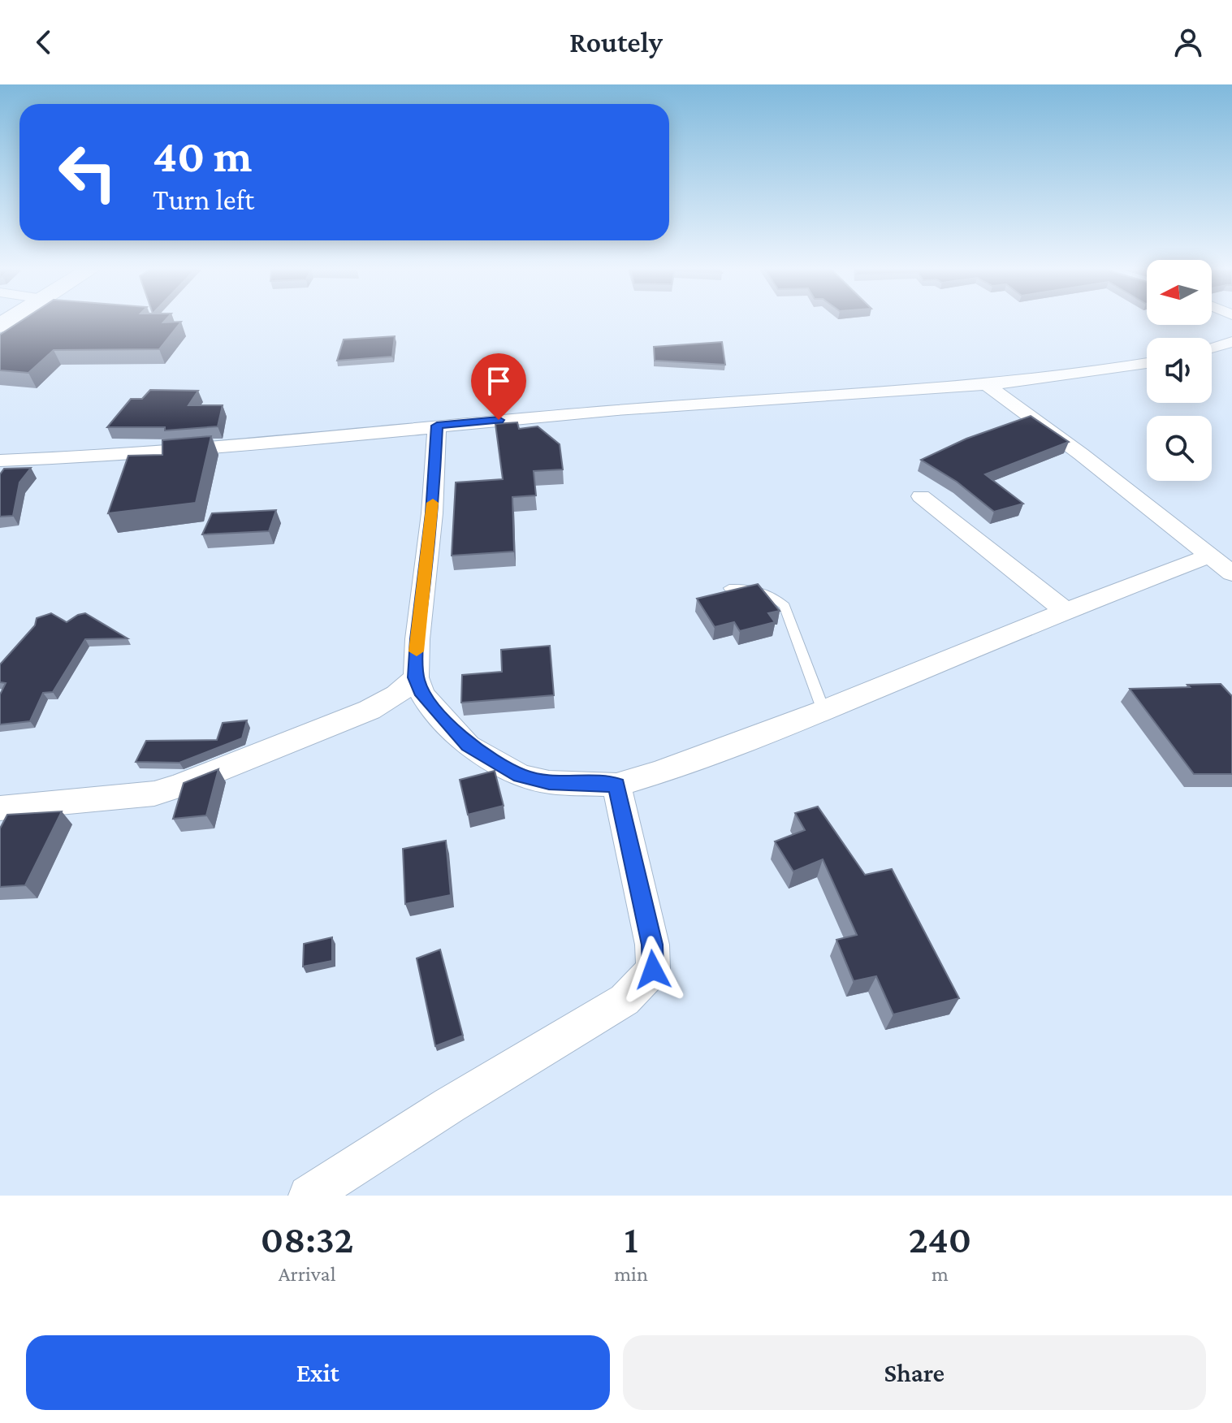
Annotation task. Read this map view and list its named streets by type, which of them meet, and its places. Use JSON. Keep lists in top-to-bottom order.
{
  "north": "left",
  "page": {
    "header": "Routely",
    "turn": ["40 m", "Turn left"],
    "eta": [
      "08:32",
      "Arrival",
      "1",
      "min",
      "240",
      "m"
    ],
    "buttons": ["Exit", "Share"]
  }
}
